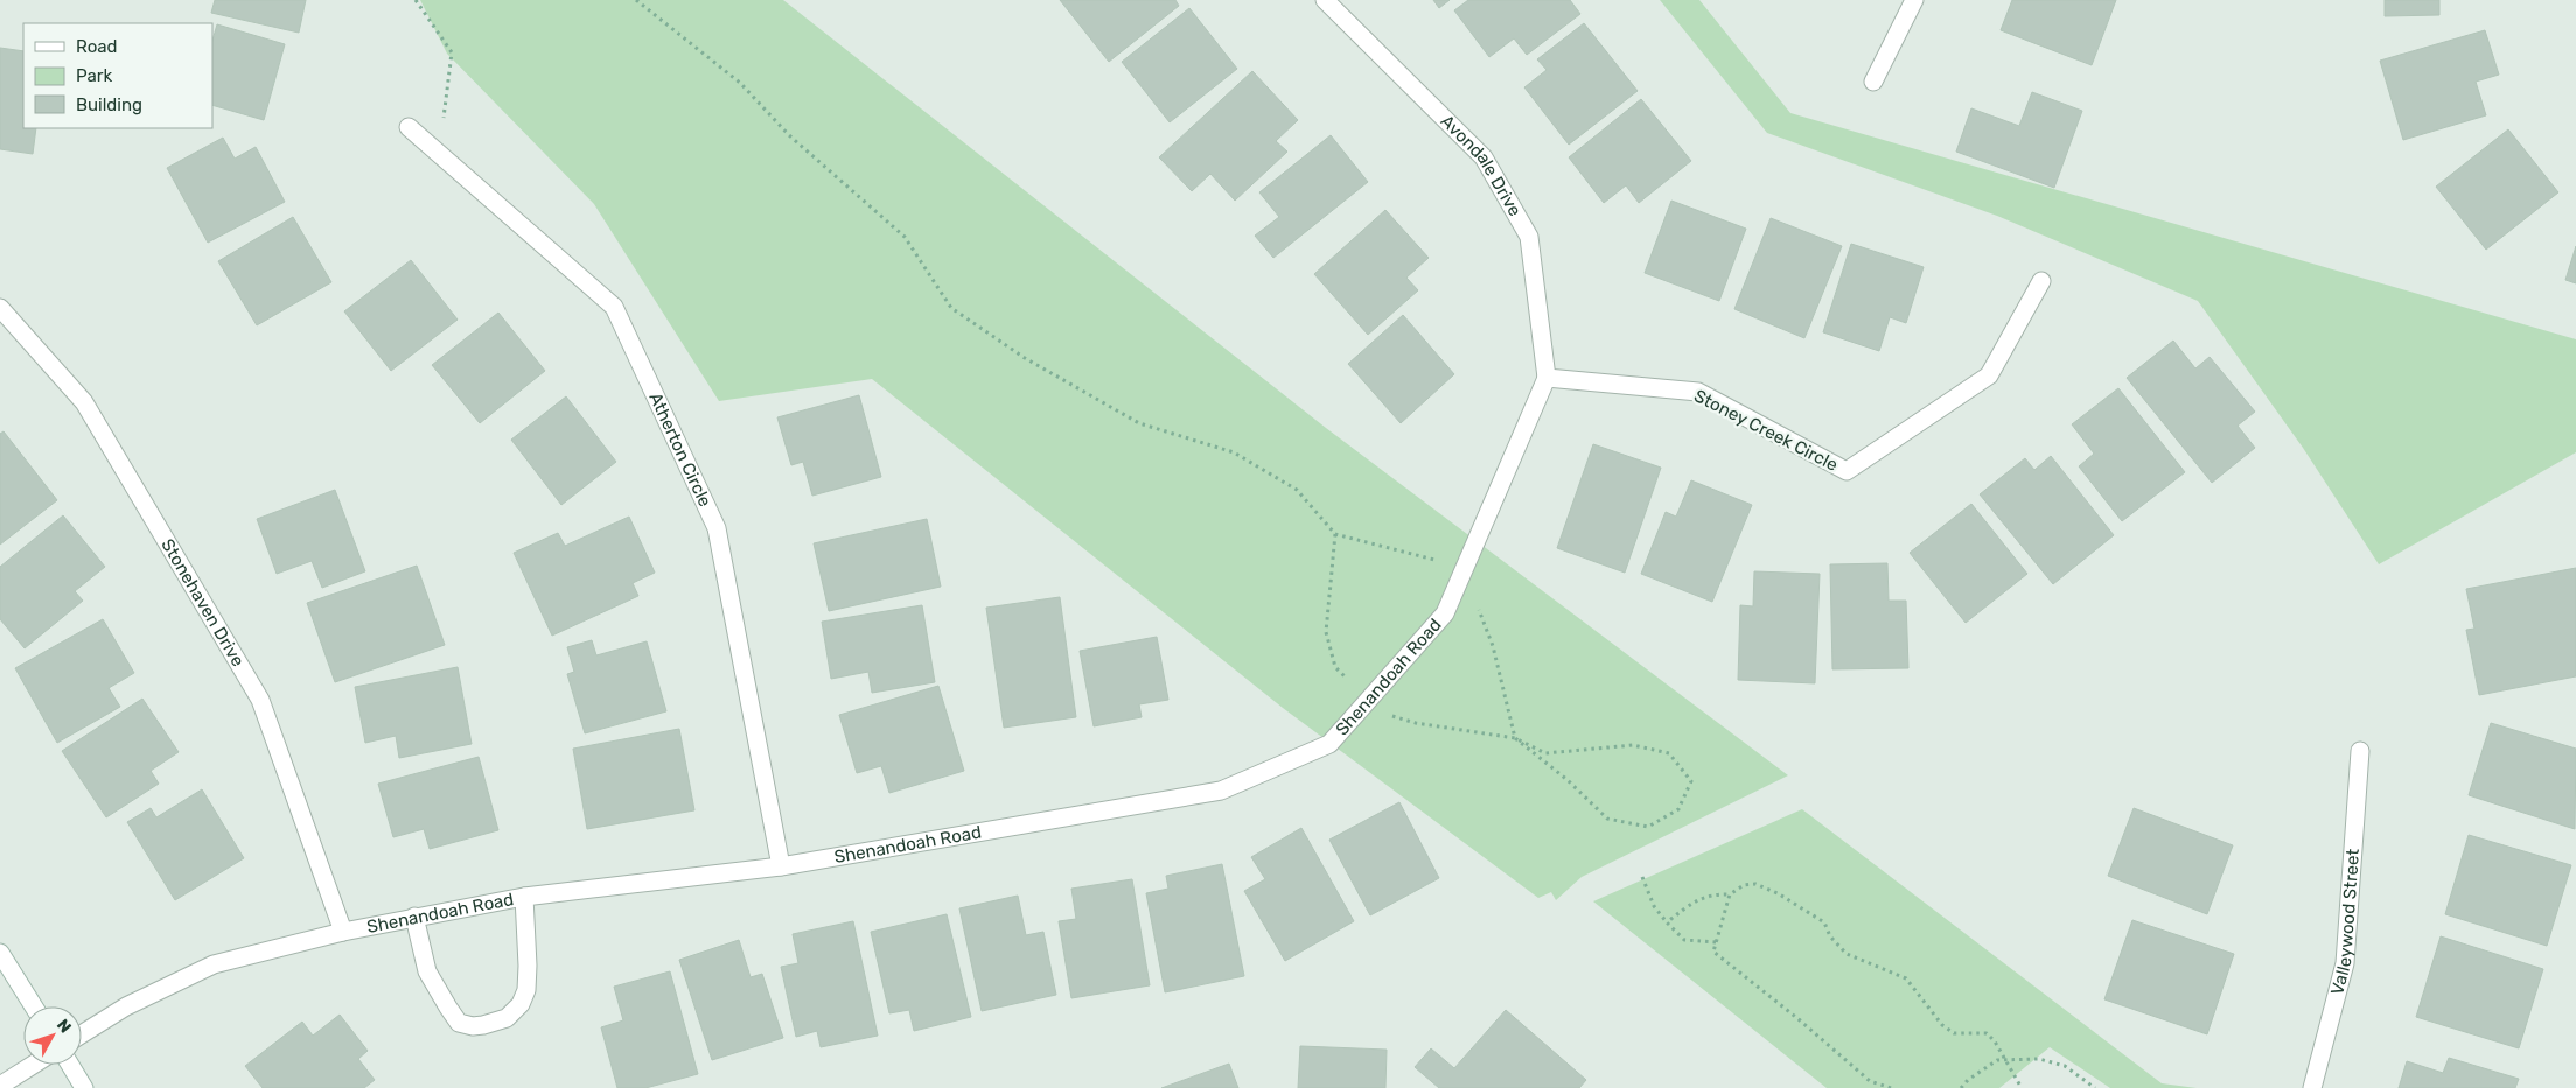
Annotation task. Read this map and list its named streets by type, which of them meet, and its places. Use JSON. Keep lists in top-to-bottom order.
{
  "streets": {
    "street": [
      "Avondale Drive",
      "Stoney Creek Circle",
      "Atherton Circle",
      "Stonehaven Drive",
      "Shenandoah Road",
      "Valleywood Street"
    ]
  },
  "crossings": [
    ["Avondale Drive", "Stoney Creek Circle"],
    ["Avondale Drive", "Shenandoah Road"],
    ["Stoney Creek Circle", "Shenandoah Road"],
    ["Atherton Circle", "Shenandoah Road"],
    ["Stonehaven Drive", "Shenandoah Road"]
  ],
  "legend": ["Road", "Park", "Building"],
  "north": "top right"
}
